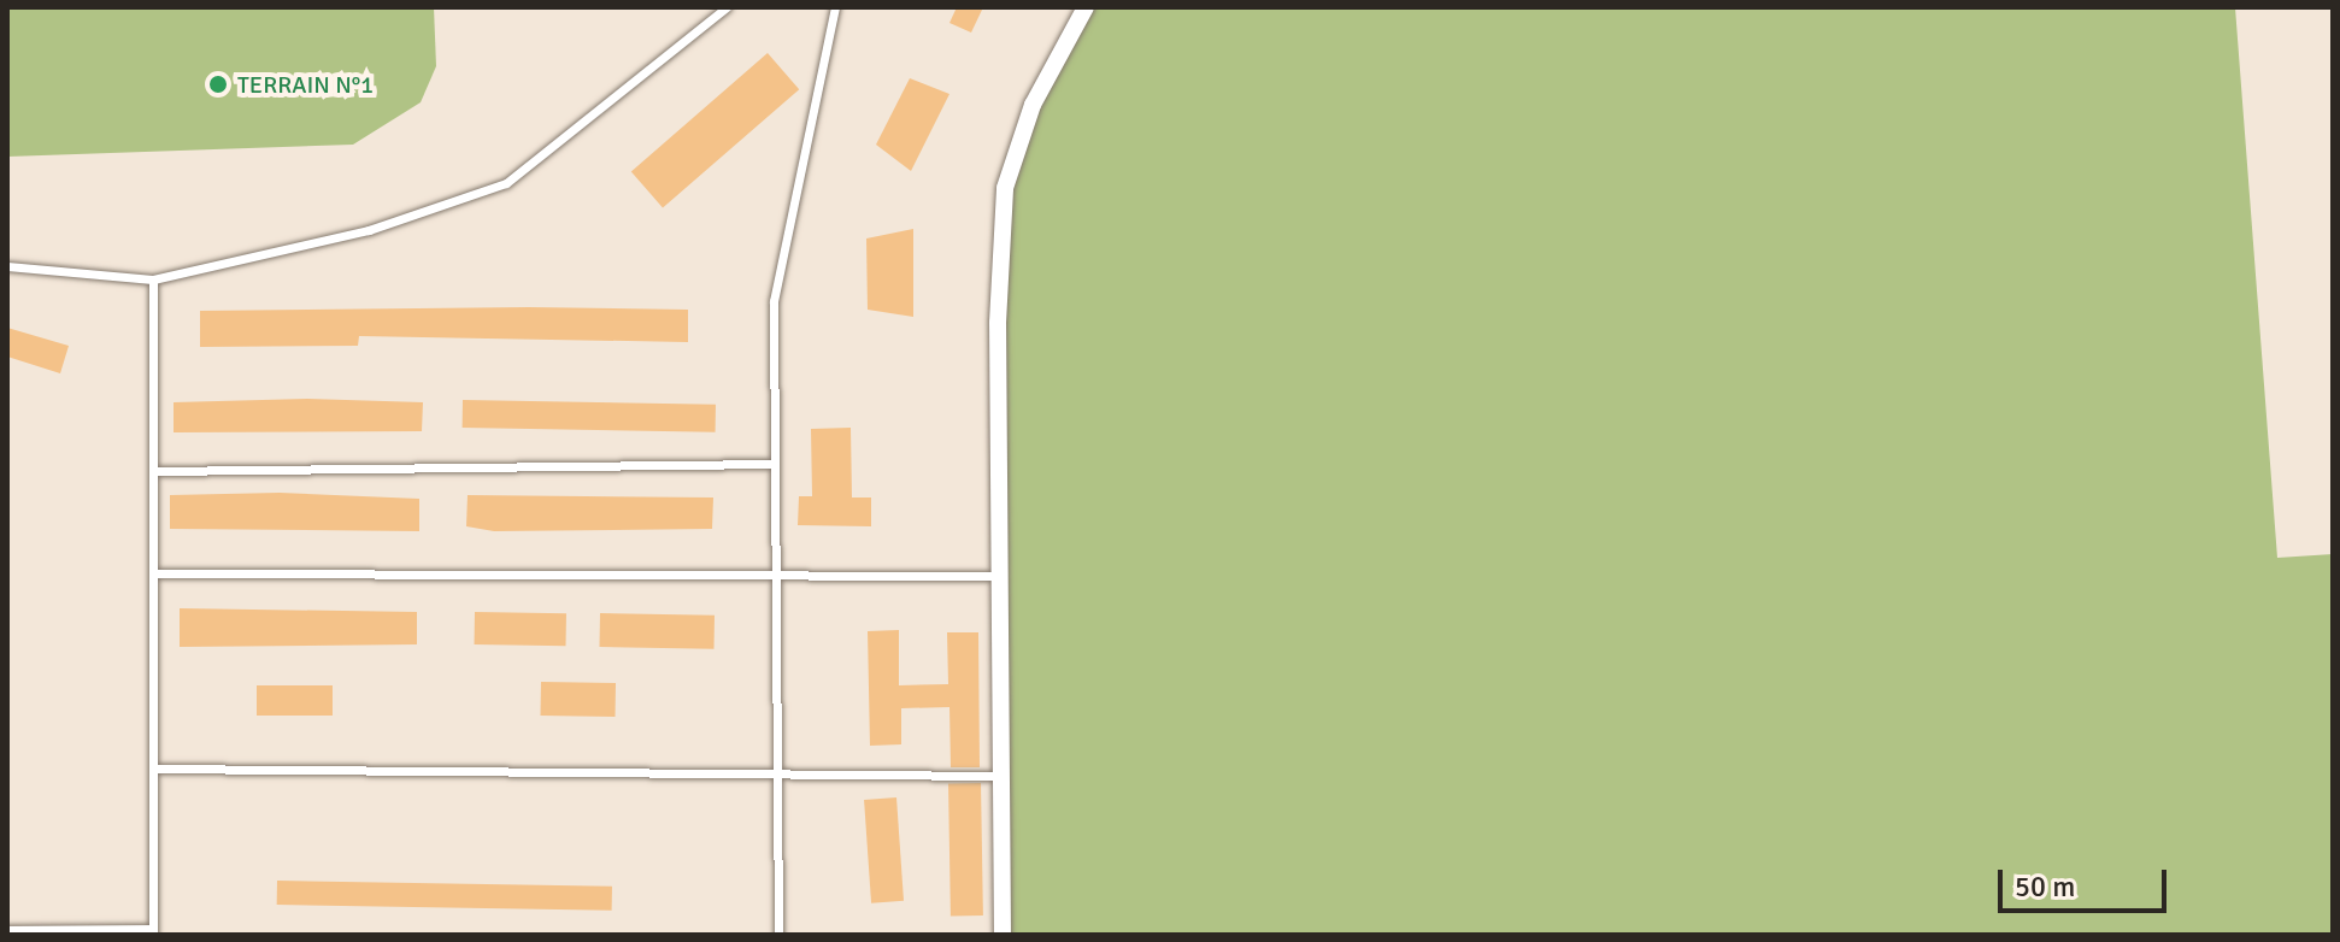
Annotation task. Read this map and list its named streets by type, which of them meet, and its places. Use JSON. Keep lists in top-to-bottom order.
{
  "places": ["TERRAIN N°1"],
  "scale_bar": "50 m"
}
